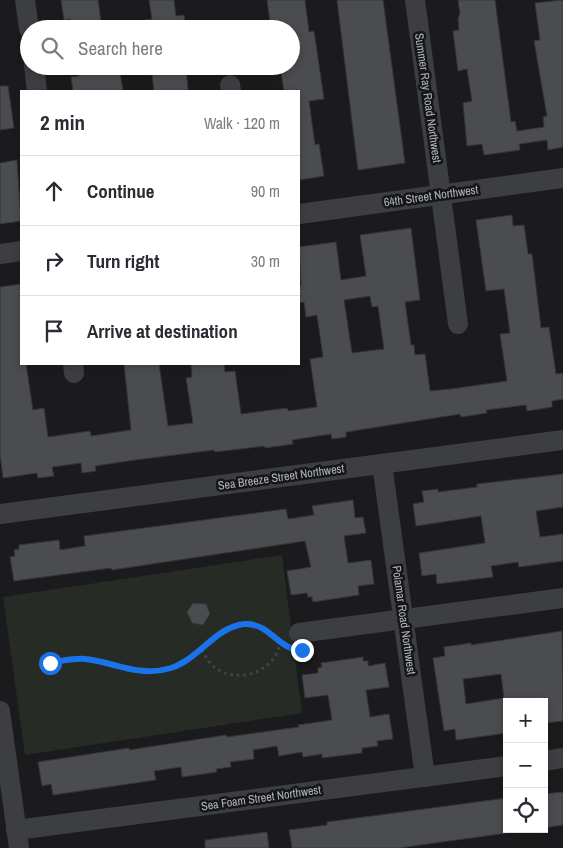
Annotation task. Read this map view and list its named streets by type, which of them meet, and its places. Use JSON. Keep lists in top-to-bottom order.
{
  "streets": {
    "street": [
      "Summer Ray Road Northwest",
      "64th Street Northwest",
      "Sea Breeze Street Northwest",
      "Polamar Road Northwest",
      "Sea Foam Street Northwest"
    ]
  },
  "crossings": [
    ["Summer Ray Road Northwest", "64th Street Northwest"],
    ["Sea Breeze Street Northwest", "Polamar Road Northwest"],
    ["Polamar Road Northwest", "Sea Foam Street Northwest"]
  ],
  "page": {
    "search": "Search here",
    "heading": ["2 min", "Walk · 120 m"],
    "list": [
      ["Continue", "90 m"],
      ["Turn right", "30 m"],
      "Arrive at destination"
    ],
    "map_buttons": ["+", "−"]
  }
}
